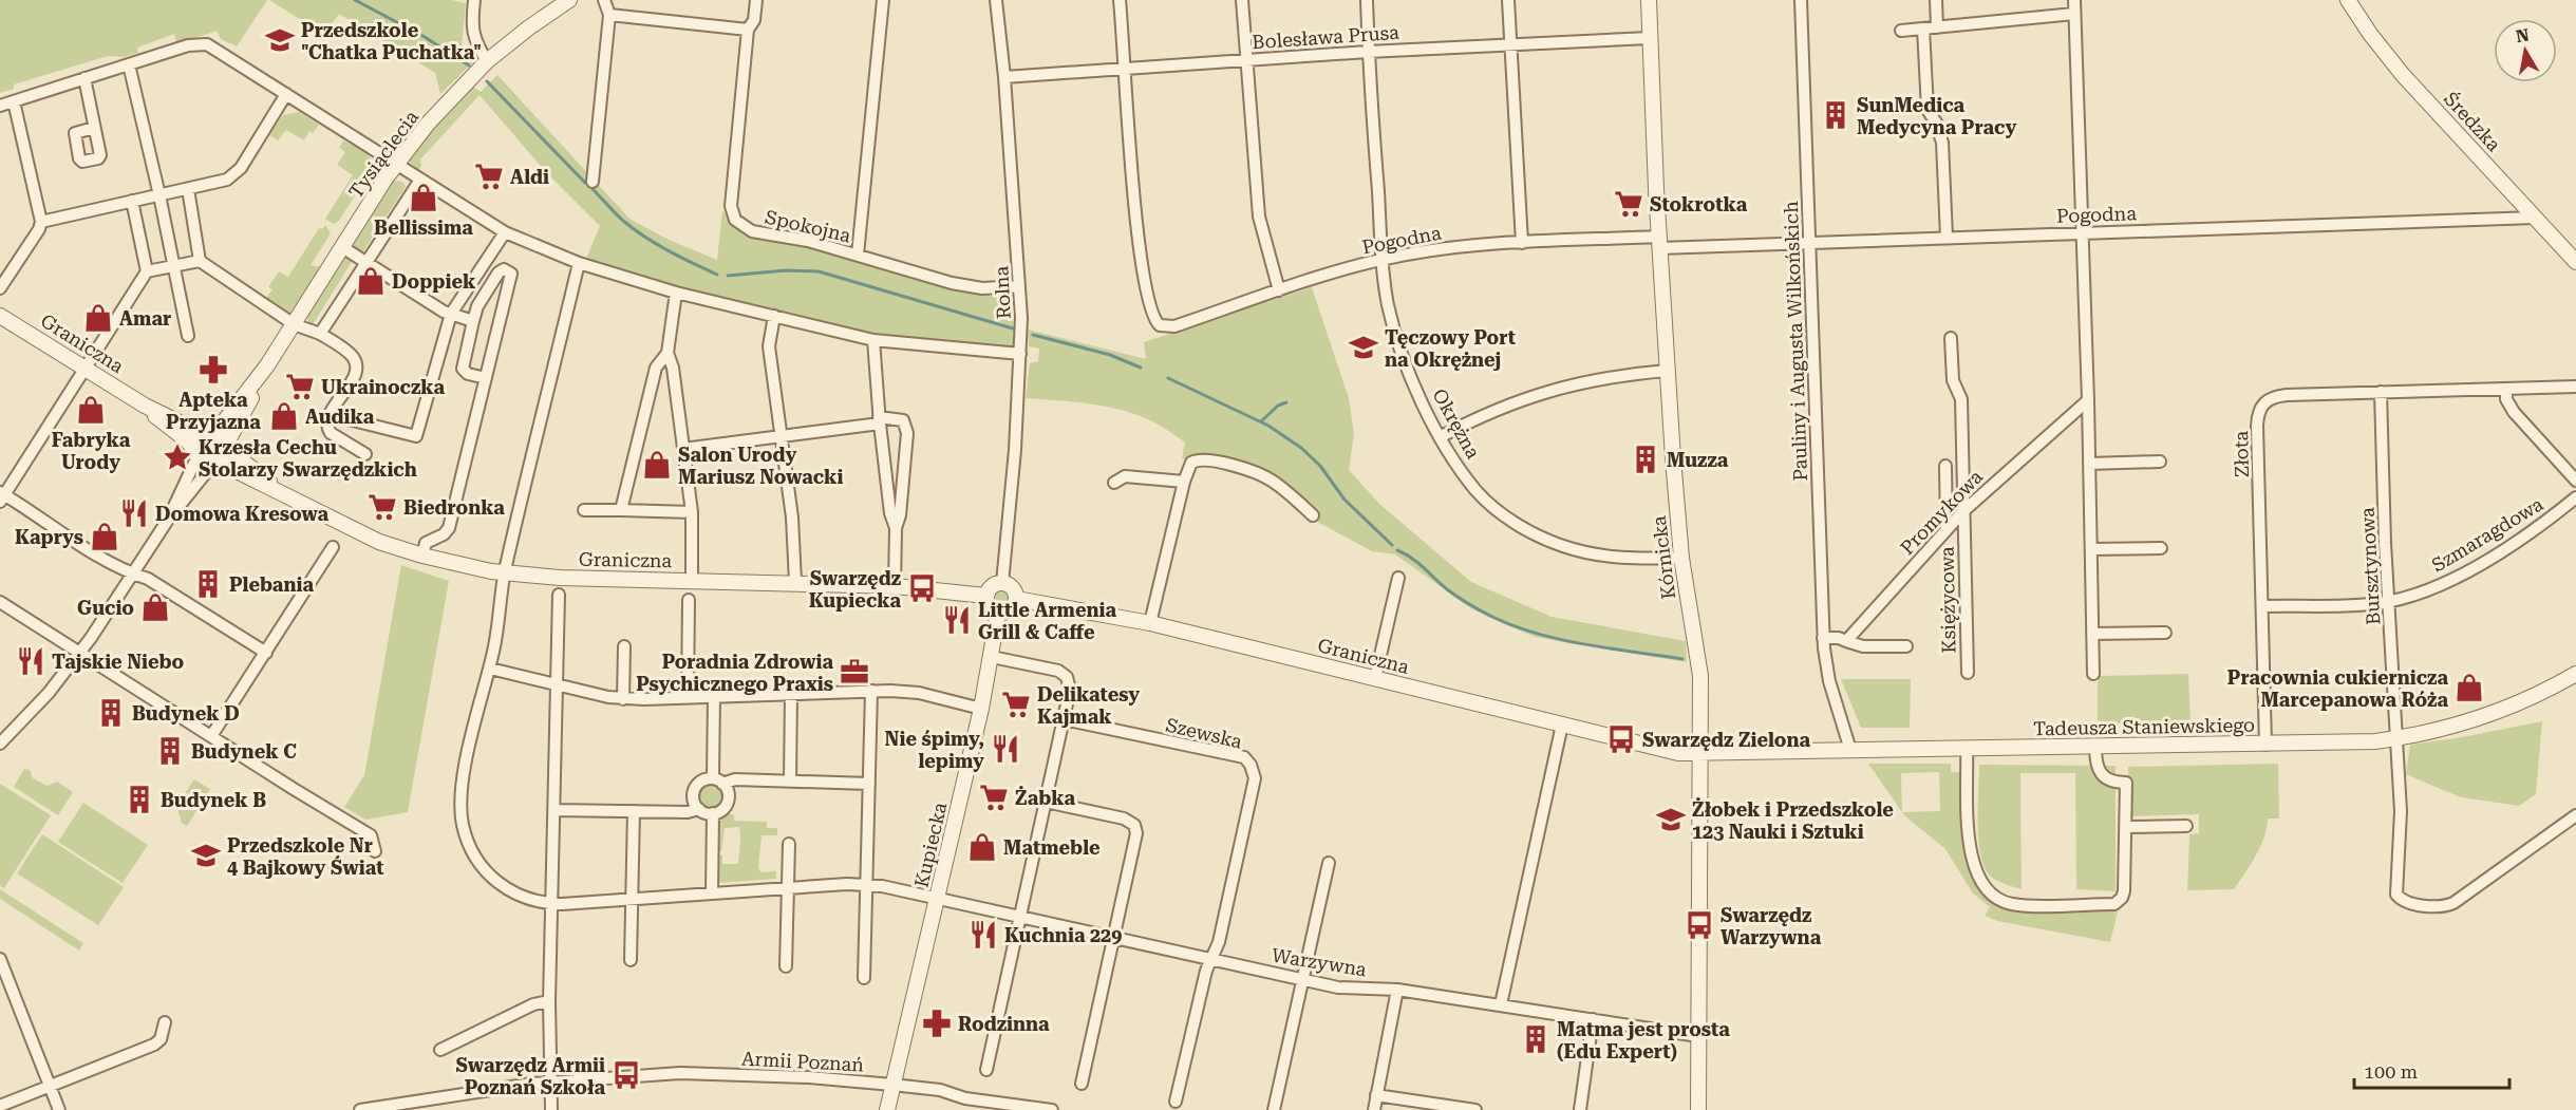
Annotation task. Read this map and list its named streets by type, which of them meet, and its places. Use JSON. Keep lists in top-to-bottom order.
{
  "streets": {
    "street": [
      "Bolesława Prusa",
      "Średzka",
      "Tysiąclecia",
      "Pogodna",
      "Spokojna",
      "Rolna",
      "Pauliny i Augusta Wilkońskich",
      "Graniczna",
      "Okrężna",
      "Złota",
      "Promykowa",
      "Szmaragdowa",
      "Kórnicka",
      "Bursztynowa",
      "Księżycowa",
      "Tadeusza Staniewskiego",
      "Szewska",
      "Kupiecka",
      "Warzywna",
      "Armii Poznań"
    ]
  },
  "crossings": [
    ["Bolesława Prusa", "Pogodna"],
    ["Bolesława Prusa", "Rolna"],
    ["Bolesława Prusa", "Okrężna"],
    ["Bolesława Prusa", "Kórnicka"],
    ["Średzka", "Pogodna"],
    ["Tysiąclecia", "Graniczna"],
    ["Pogodna", "Pauliny i Augusta Wilkońskich"],
    ["Pogodna", "Okrężna"],
    ["Pogodna", "Kórnicka"],
    ["Spokojna", "Rolna"],
    ["Rolna", "Graniczna"],
    ["Rolna", "Kupiecka"],
    ["Pauliny i Augusta Wilkońskich", "Tadeusza Staniewskiego"],
    ["Graniczna", "Kórnicka"],
    ["Graniczna", "Tadeusza Staniewskiego"],
    ["Graniczna", "Kupiecka"],
    ["Graniczna", "Warzywna"],
    ["Okrężna", "Kórnicka"],
    ["Złota", "Szmaragdowa"],
    ["Złota", "Bursztynowa"],
    ["Złota", "Tadeusza Staniewskiego"],
    ["Promykowa", "Księżycowa"],
    ["Szmaragdowa", "Bursztynowa"],
    ["Kórnicka", "Tadeusza Staniewskiego"],
    ["Kórnicka", "Warzywna"],
    ["Bursztynowa", "Tadeusza Staniewskiego"],
    ["Szewska", "Warzywna"],
    ["Kupiecka", "Warzywna"],
    ["Kupiecka", "Armii Poznań"]
  ],
  "places": {
    "school or university": [
      "Przedszkole \"Chatka Puchatka\"",
      "Tęczowy Port na Okrężnej",
      "Żłobek i Przedszkole 123 Nauki i Sztuki",
      "Przedszkole Nr 4 Bajkowy Świat"
    ],
    "building": [
      "SunMedica Medycyna Pracy",
      "Muzza",
      "Plebania",
      "Budynek D",
      "Budynek C",
      "Budynek B",
      "Matma jest prosta (Edu Expert)"
    ],
    "supermarket": [
      "Aldi",
      "Stokrotka",
      "Ukrainoczka",
      "Biedronka",
      "Delikatesy Kajmak",
      "Żabka"
    ],
    "shop": [
      "Bellissima",
      "Doppiek",
      "Amar",
      "Fabryka Urody",
      "Audika",
      "Salon Urody Mariusz Nowacki",
      "Kaprys",
      "Gucio",
      "Pracownia cukiernicza Marcepanowa Róża",
      "Matmeble"
    ],
    "pharmacy": ["Apteka Przyjazna", "Rodzinna"],
    "place": ["Krzesła Cechu Stolarzy Swarzędzkich"],
    "restaurant": [
      "Domowa Kresowa",
      "Little Armenia Grill & Caffe",
      "Tajskie Niebo",
      "Nie śpimy, lepimy",
      "Kuchnia 229"
    ],
    "bus stop": [
      "Swarzędz Kupiecka",
      "Swarzędz Zielona",
      "Swarzędz Warzywna",
      "Swarzędz Armii Poznań Szkoła"
    ],
    "office": ["Poradnia Zdrowia Psychicznego Praxis"]
  },
  "scale_bar": "100 m",
  "north": "top"
}
